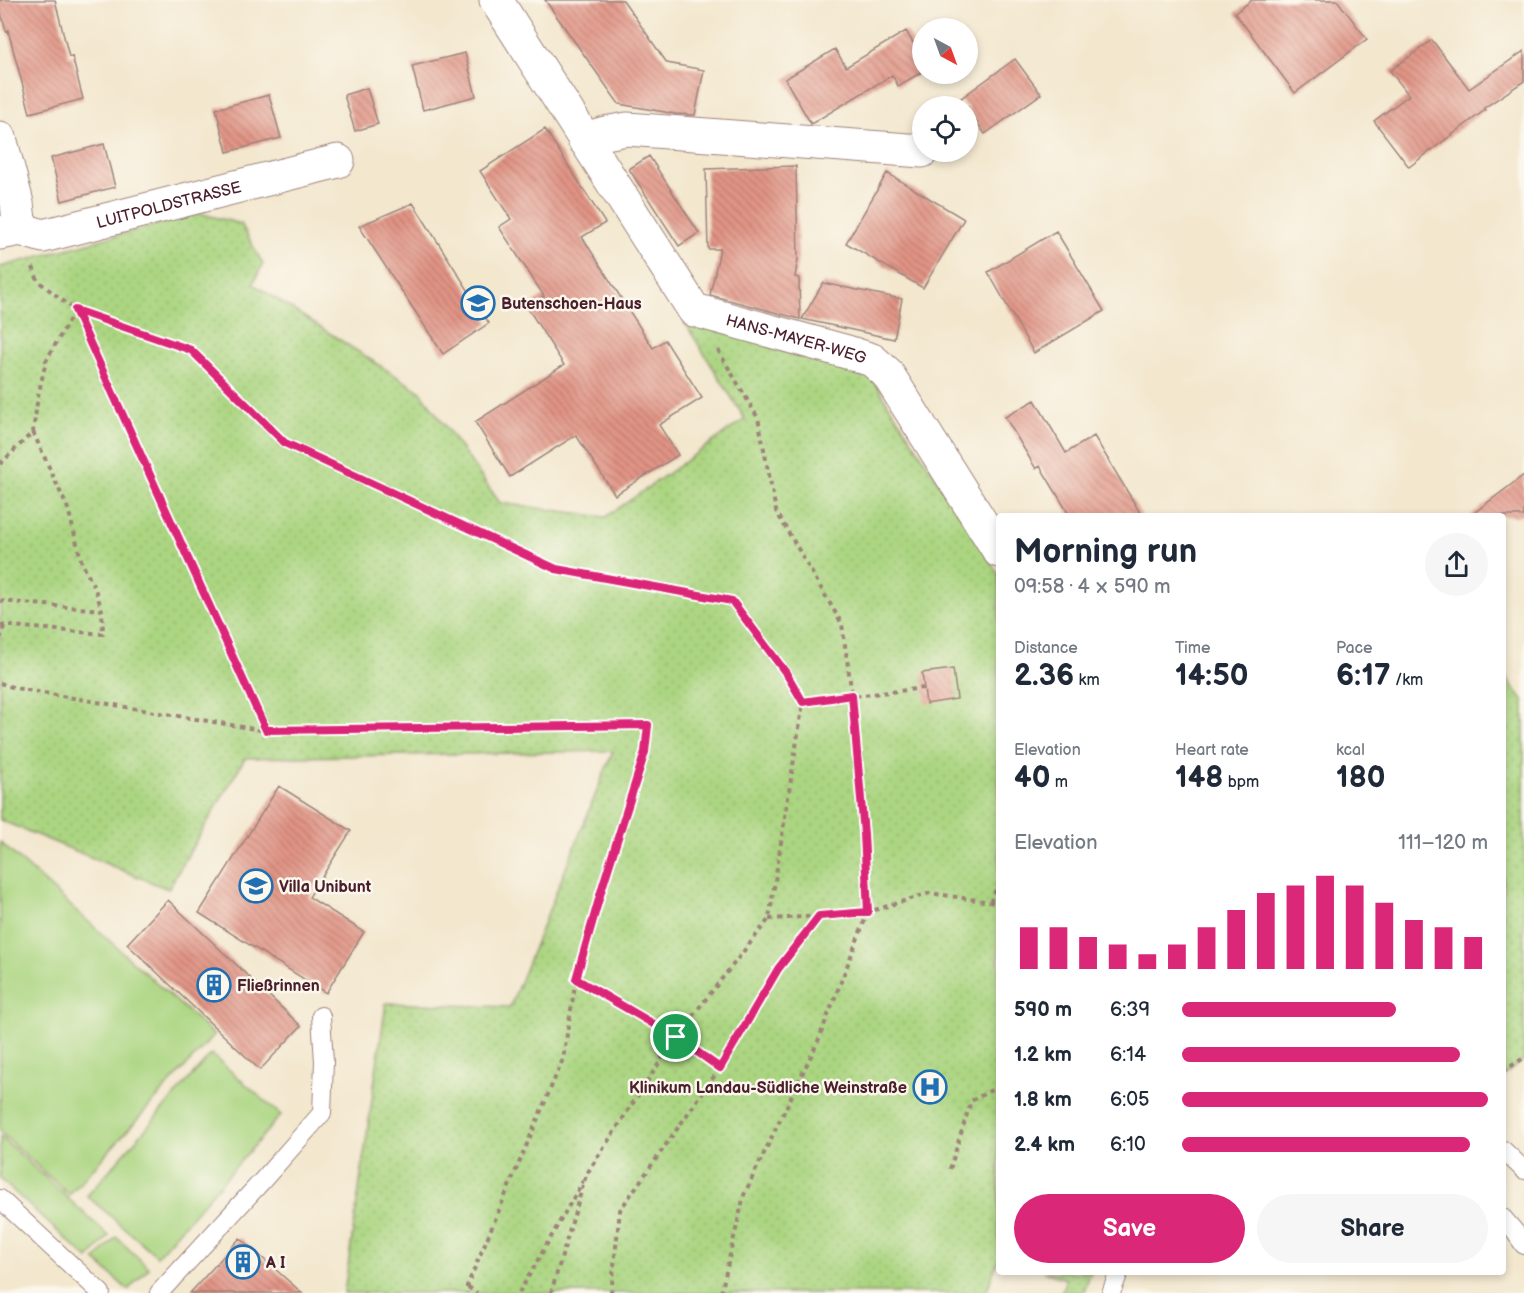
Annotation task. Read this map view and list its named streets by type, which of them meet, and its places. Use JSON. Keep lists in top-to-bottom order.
{
  "streets": {
    "street": ["LUITPOLDSTRASSE", "HANS-MAYER-WEG"]
  },
  "places": {
    "school or university": ["Butenschoen-Haus", "Villa Unibunt"],
    "building": ["Fließrinnen", "A I"],
    "hospital": ["Klinikum Landau-Südliche Weinstraße"]
  },
  "north": "bottom right",
  "page": {
    "heading": ["Morning run", "09:58 · 4 × 590 m"],
    "stats": [
      ["Distance", "2.36 km"],
      ["Time", "14:50"],
      ["Pace", "6:17 /km"],
      ["Elevation", "40 m"],
      ["Heart rate", "148 bpm"],
      ["kcal", "180"]
    ],
    "chart": ["Elevation", "111–120 m"],
    "list": [
      {
        "name": "590 m",
        "note": "6:39"
      },
      {
        "name": "1.2 km",
        "note": "6:14"
      },
      {
        "name": "1.8 km",
        "note": "6:05"
      },
      {
        "name": "2.4 km",
        "note": "6:10"
      }
    ],
    "buttons": ["Save", "Share"]
  }
}
